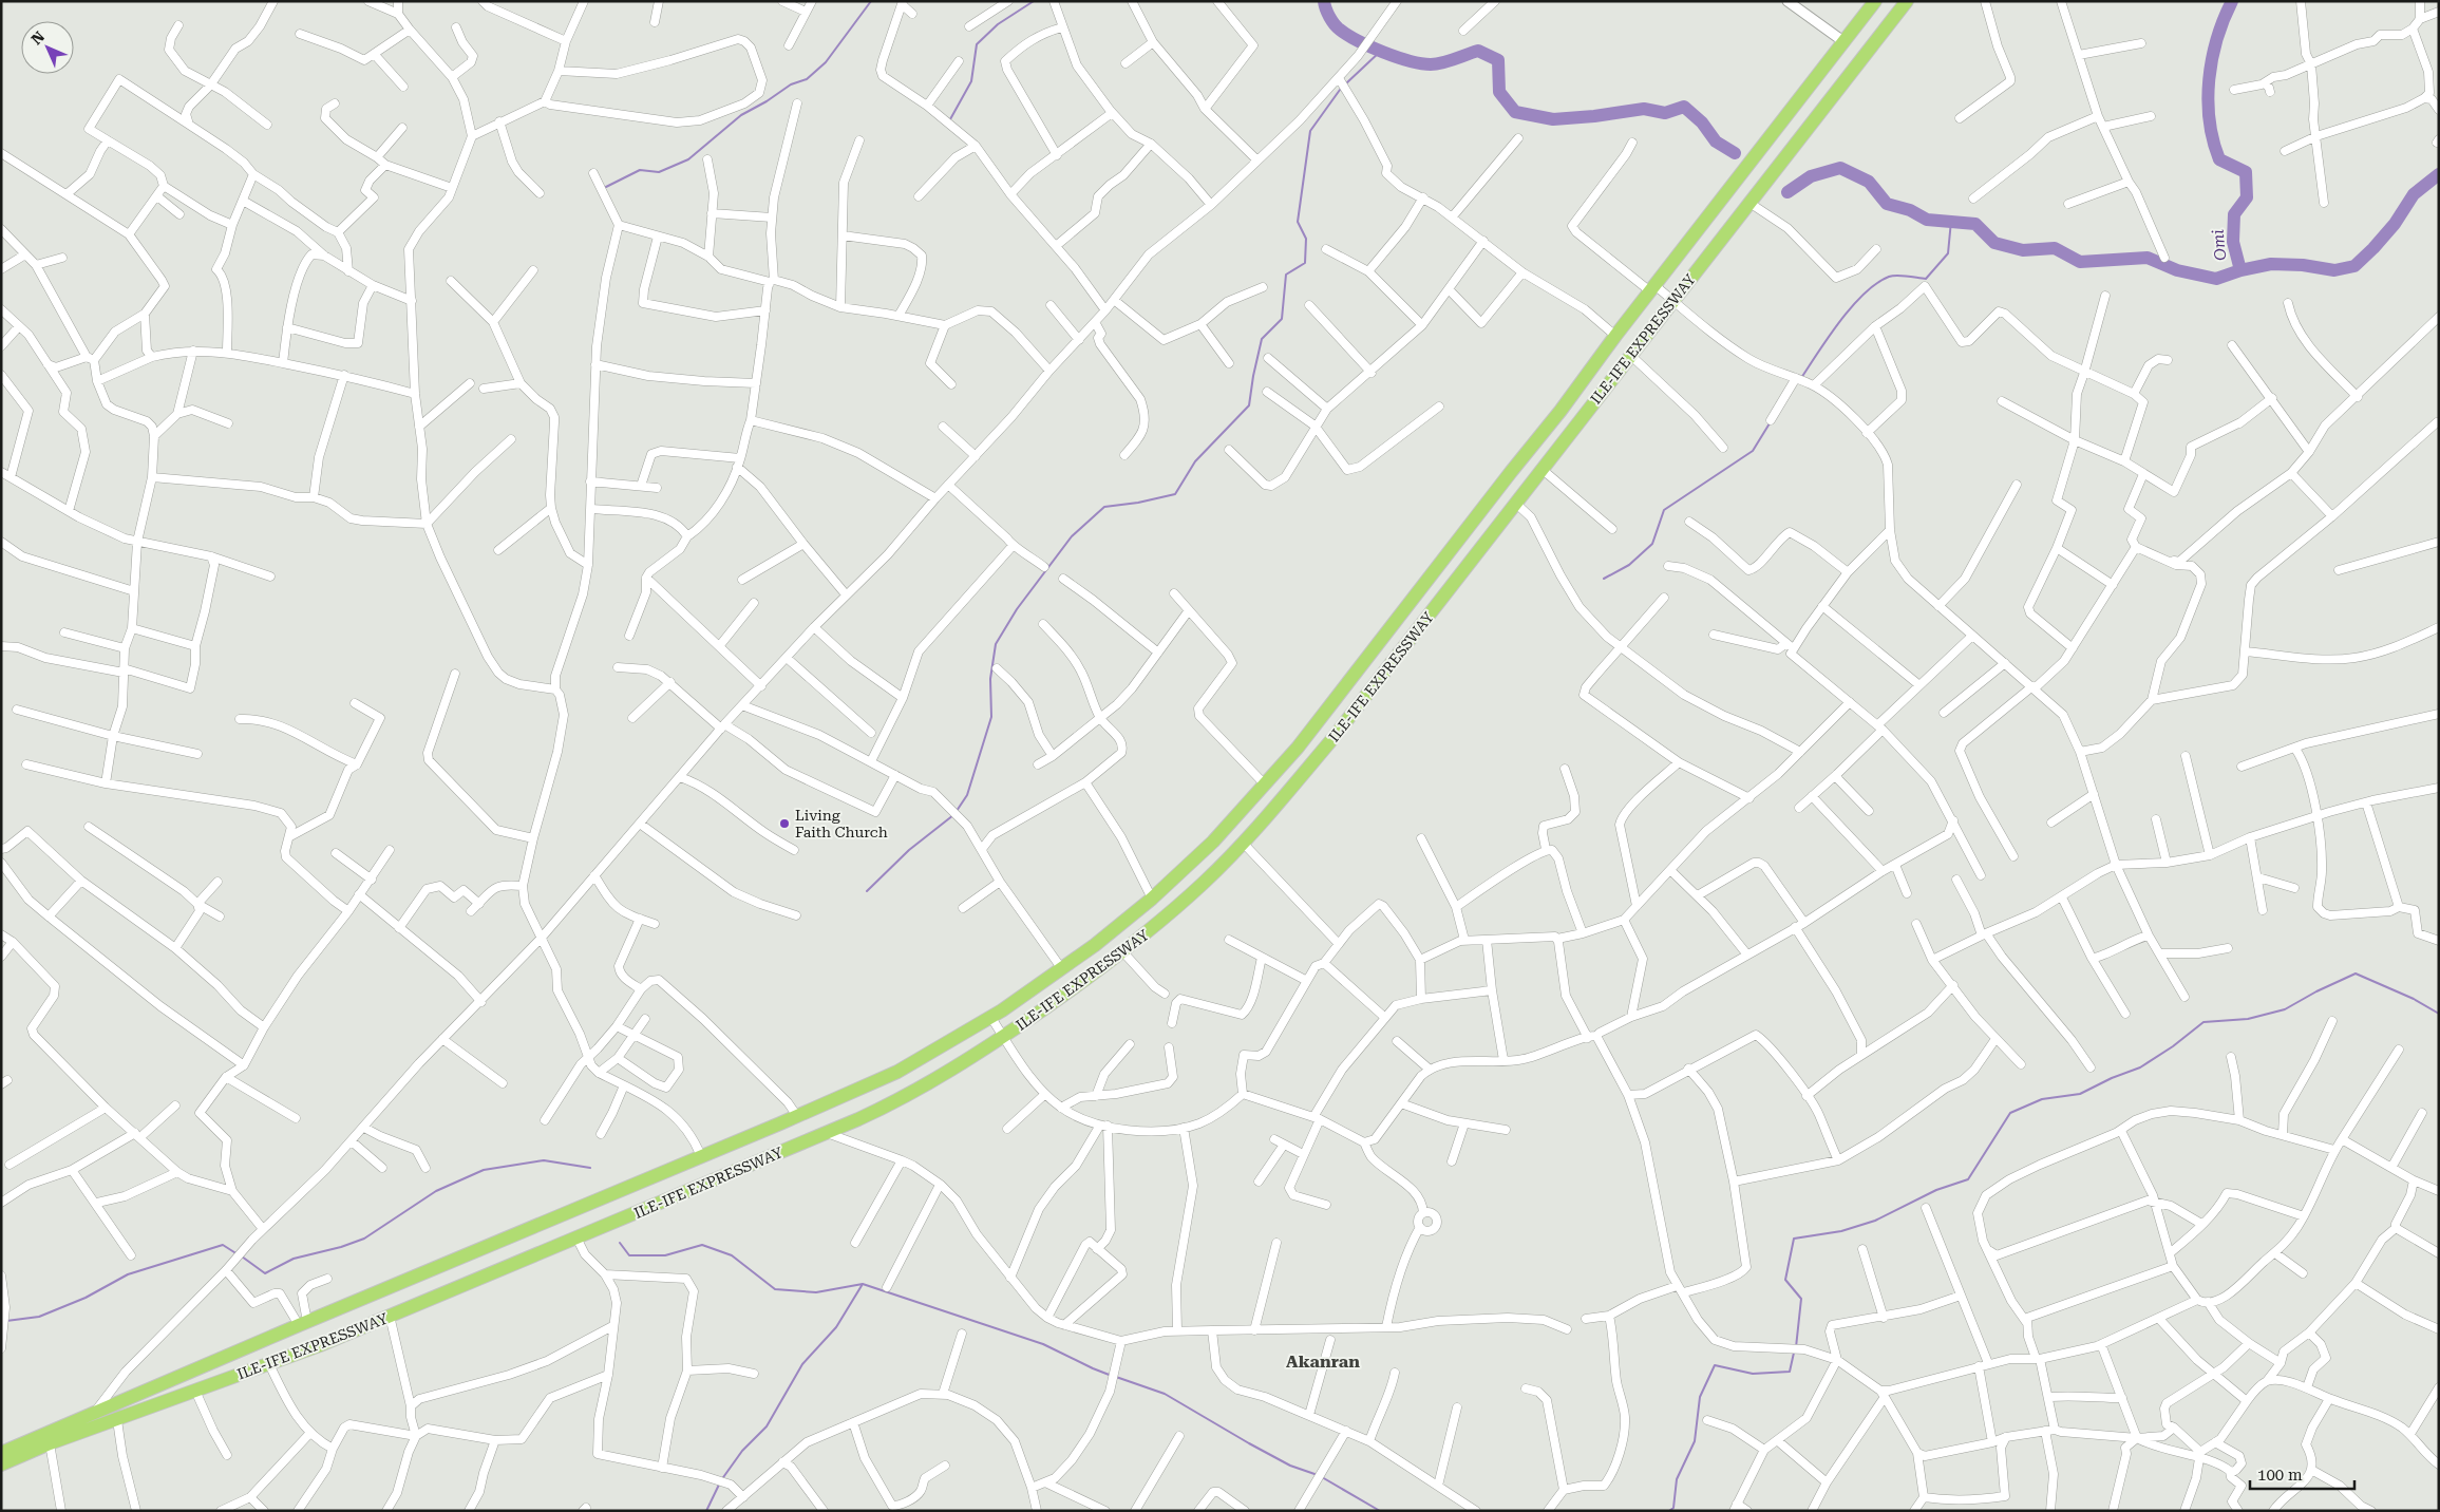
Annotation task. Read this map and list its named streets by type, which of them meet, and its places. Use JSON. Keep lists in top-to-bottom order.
{
  "streets": {
    "highway": ["ILE-IFE EXPRESSWAY"]
  },
  "districts": ["Akanran"],
  "water": ["Omi"],
  "places": ["Living Faith Church"],
  "scale_bar": "100 m",
  "north": "top left"
}
